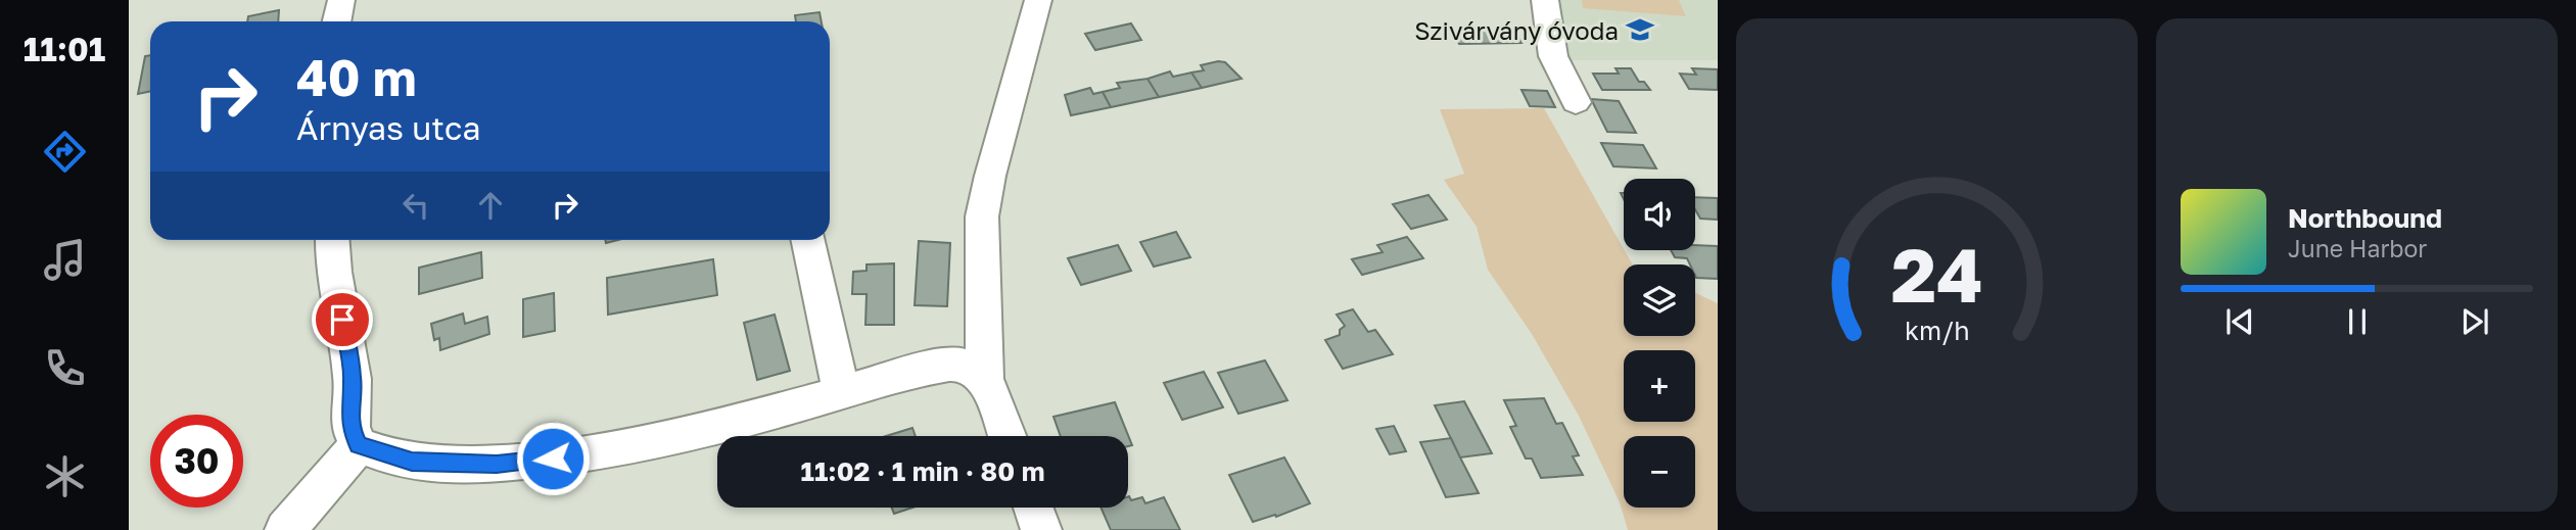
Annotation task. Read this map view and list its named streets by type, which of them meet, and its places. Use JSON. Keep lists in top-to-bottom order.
{
  "places": {
    "school or university": ["Szivárvány óvoda"]
  },
  "page": {
    "tabs": "11:01",
    "turn": ["40 m", "Árnyas utca"],
    "map_buttons": ["+", "−"],
    "song": ["Northbound", "June Harbor"],
    "limit": "30",
    "trip": "11:02 · 1 min · 80 m",
    "gauge": ["24", "km/h"]
  }
}
